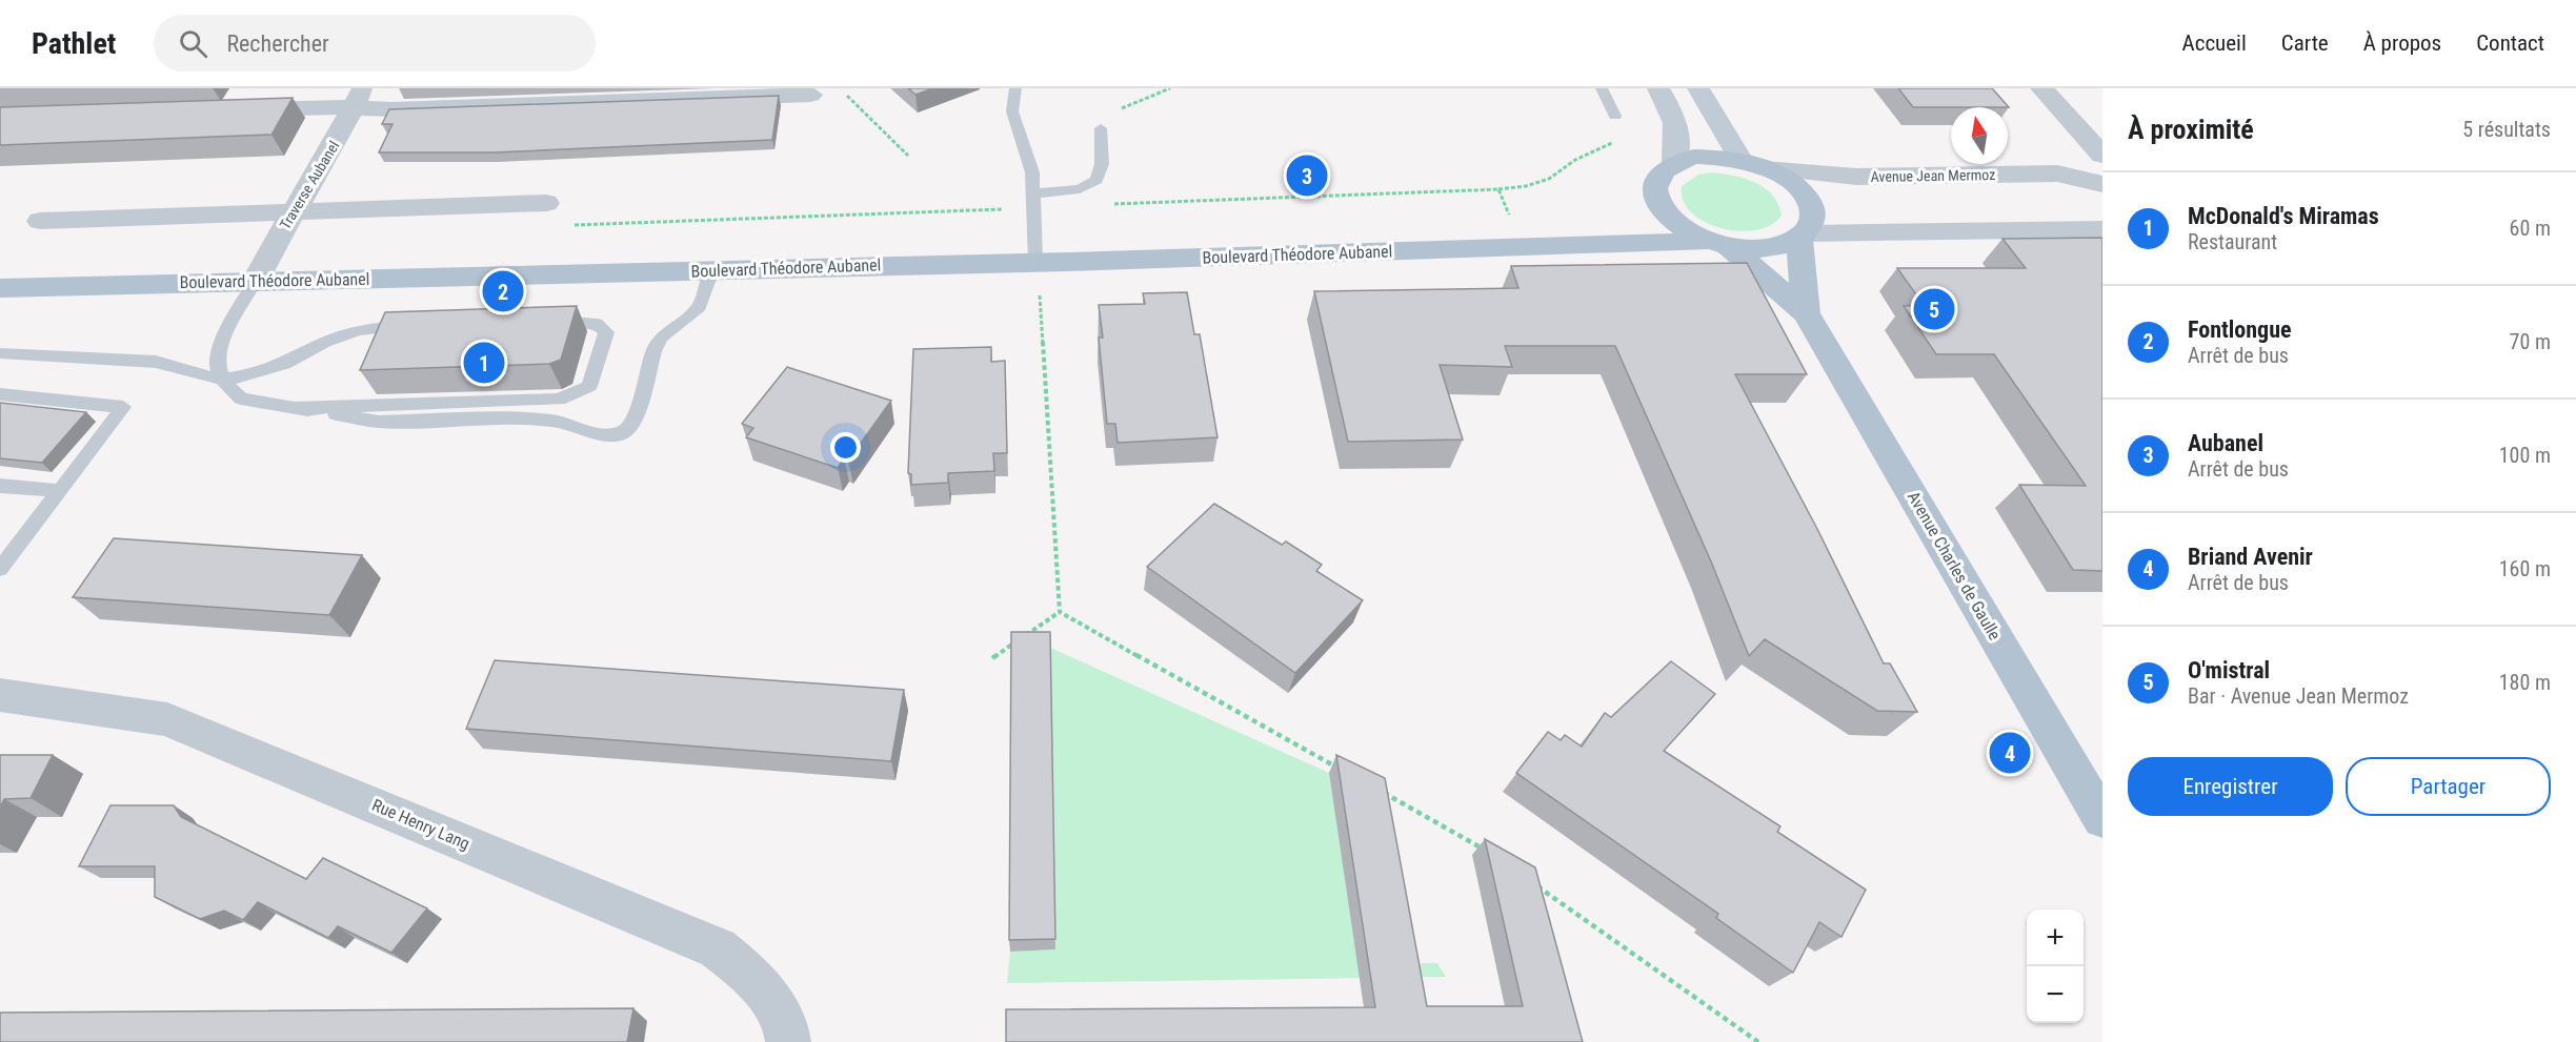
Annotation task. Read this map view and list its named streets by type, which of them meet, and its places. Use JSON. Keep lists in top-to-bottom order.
{
  "streets": {
    "main road": ["Boulevard Théodore Aubanel", "Avenue Charles de Gaulle"],
    "street": ["Avenue Jean Mermoz", "Traverse Aubanel", "Rue Henry Lang"]
  },
  "crossings": [
    ["Avenue Jean Mermoz", "Avenue Charles de Gaulle"],
    ["Traverse Aubanel", "Boulevard Théodore Aubanel"],
    ["Boulevard Théodore Aubanel", "Avenue Charles de Gaulle"]
  ],
  "north": "top",
  "page": {
    "header": "Pathlet",
    "search": "Rechercher",
    "nav": [
      "Accueil",
      "Carte",
      "À propos",
      "Contact"
    ],
    "heading": ["À proximité", "5 résultats"],
    "pins": [
      "3",
      "2",
      "5",
      "1",
      "4"
    ],
    "list": [
      {
        "mark": "1",
        "name": "McDonald's Miramas",
        "note": "Restaurant",
        "value": "60 m"
      },
      {
        "mark": "2",
        "name": "Fontlongue",
        "note": "Arrêt de bus",
        "value": "70 m"
      },
      {
        "mark": "3",
        "name": "Aubanel",
        "note": "Arrêt de bus",
        "value": "100 m"
      },
      {
        "mark": "4",
        "name": "Briand Avenir",
        "note": "Arrêt de bus",
        "value": "160 m"
      },
      {
        "mark": "5",
        "name": "O'mistral",
        "note": "Bar · Avenue Jean Mermoz",
        "value": "180 m"
      }
    ],
    "buttons": ["Enregistrer", "Partager"],
    "map_buttons": ["+", "−"]
  }
}
